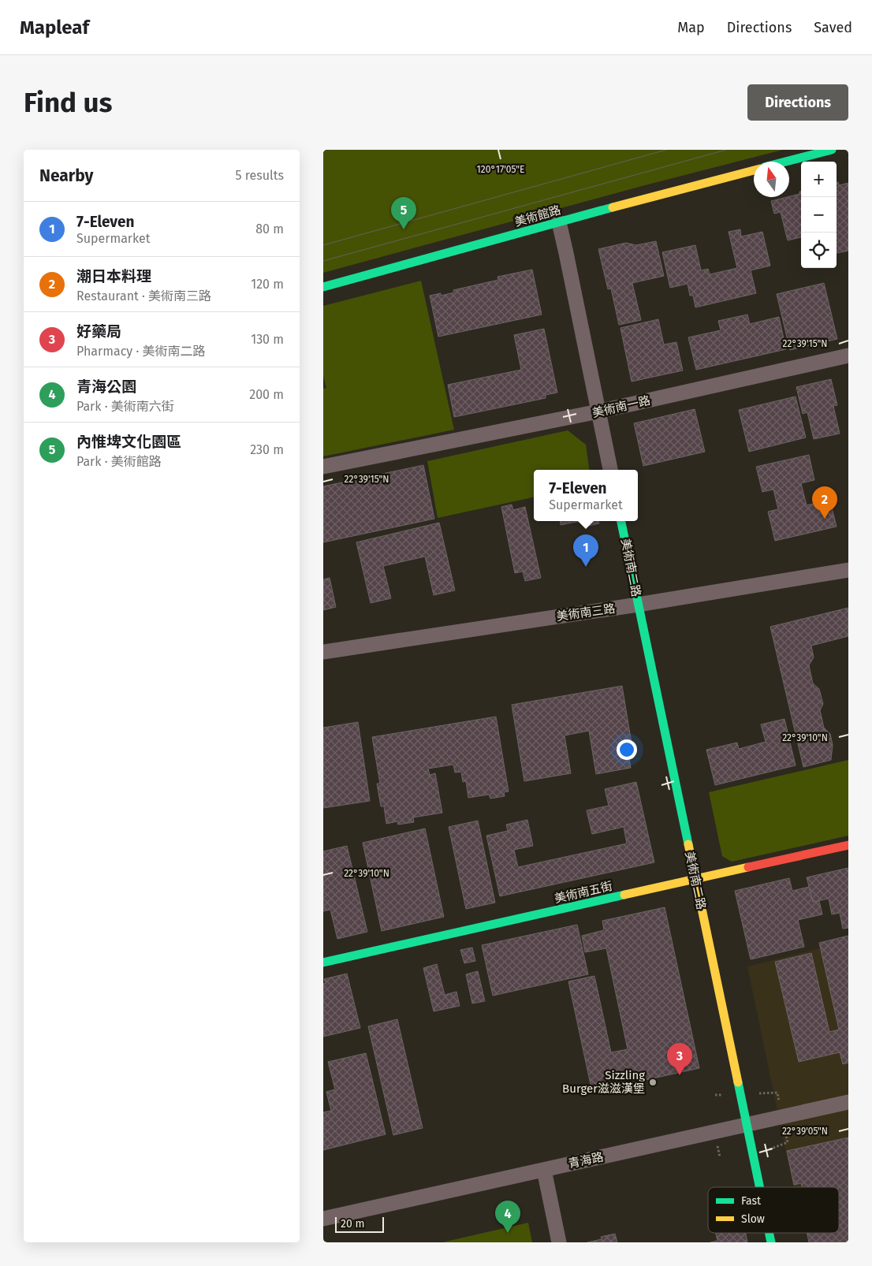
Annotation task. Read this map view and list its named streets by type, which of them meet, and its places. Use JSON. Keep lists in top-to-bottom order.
{
  "streets": {
    "street": [
      "美術館路",
      "美術南一路",
      "美術南二路",
      "美術南三路",
      "美術南五街",
      "青海路"
    ]
  },
  "crossings": [
    ["美術南二路", "美術南三路"],
    ["美術南二路", "美術南五街"],
    ["美術南二路", "青海路"]
  ],
  "places": ["Sizzling Burger滋滋漢堡"],
  "legend": ["Fast", "Slow"],
  "scale_bar": "20 m",
  "north": "top",
  "page": {
    "header": "Mapleaf",
    "nav": ["Map", "Directions", "Saved"],
    "buttons": "Directions",
    "title": "Find us",
    "heading": ["Nearby", "5 results"],
    "map_buttons": ["+", "−"],
    "pins": [
      "5",
      "2",
      "1",
      "3",
      "4"
    ],
    "list": [
      {
        "mark": "1",
        "name": "7-Eleven",
        "note": "Supermarket",
        "value": "80 m"
      },
      {
        "mark": "2",
        "name": "潮日本料理",
        "note": "Restaurant · 美術南三路",
        "value": "120 m"
      },
      {
        "mark": "3",
        "name": "好藥局",
        "note": "Pharmacy · 美術南二路",
        "value": "130 m"
      },
      {
        "mark": "4",
        "name": "青海公園",
        "note": "Park · 美術南六街",
        "value": "200 m"
      },
      {
        "mark": "5",
        "name": "內惟埤文化園區",
        "note": "Park · 美術館路",
        "value": "230 m"
      }
    ],
    "popup": ["7-Eleven", "Supermarket"],
    "scale": "20 m"
  },
  "coordinates": [
    "120°17'05\"E",
    "22°39'15\"N",
    "22°39'10\"N",
    "22°39'05\"N"
  ]
}
